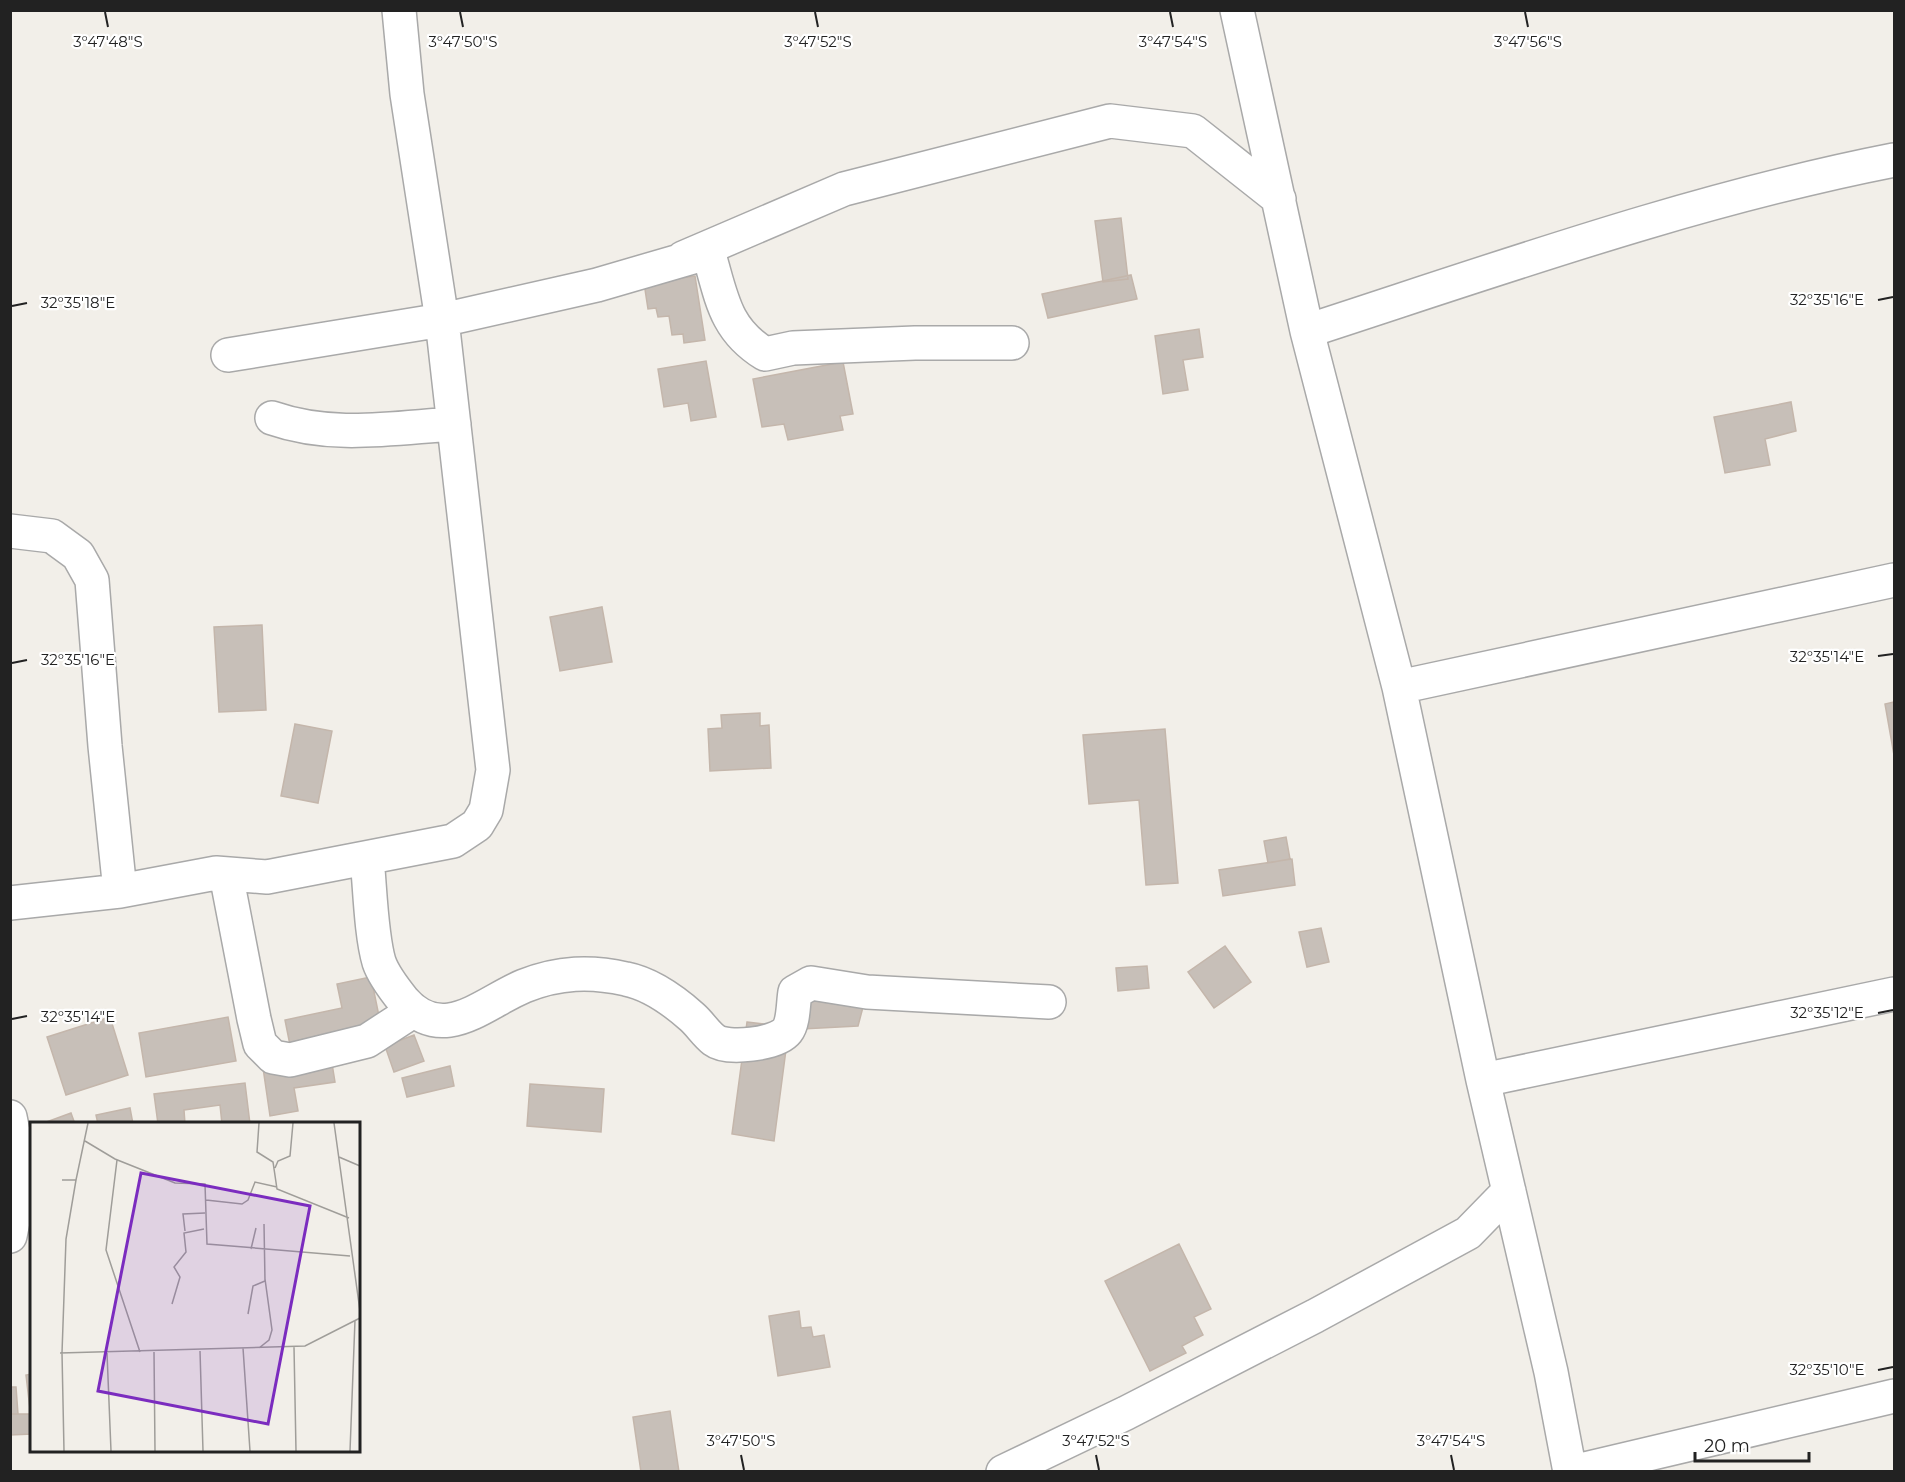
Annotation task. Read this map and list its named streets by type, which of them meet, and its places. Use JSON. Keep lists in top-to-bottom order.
{
  "scale_bar": "20 m",
  "coordinates": [
    "3°47'48\"S",
    "3°47'50\"S",
    "3°47'52\"S",
    "3°47'54\"S",
    "3°47'56\"S",
    "32°35'16\"E",
    "32°35'18\"E",
    "32°35'14\"E",
    "32°35'12\"E",
    "32°35'10\"E"
  ]
}
